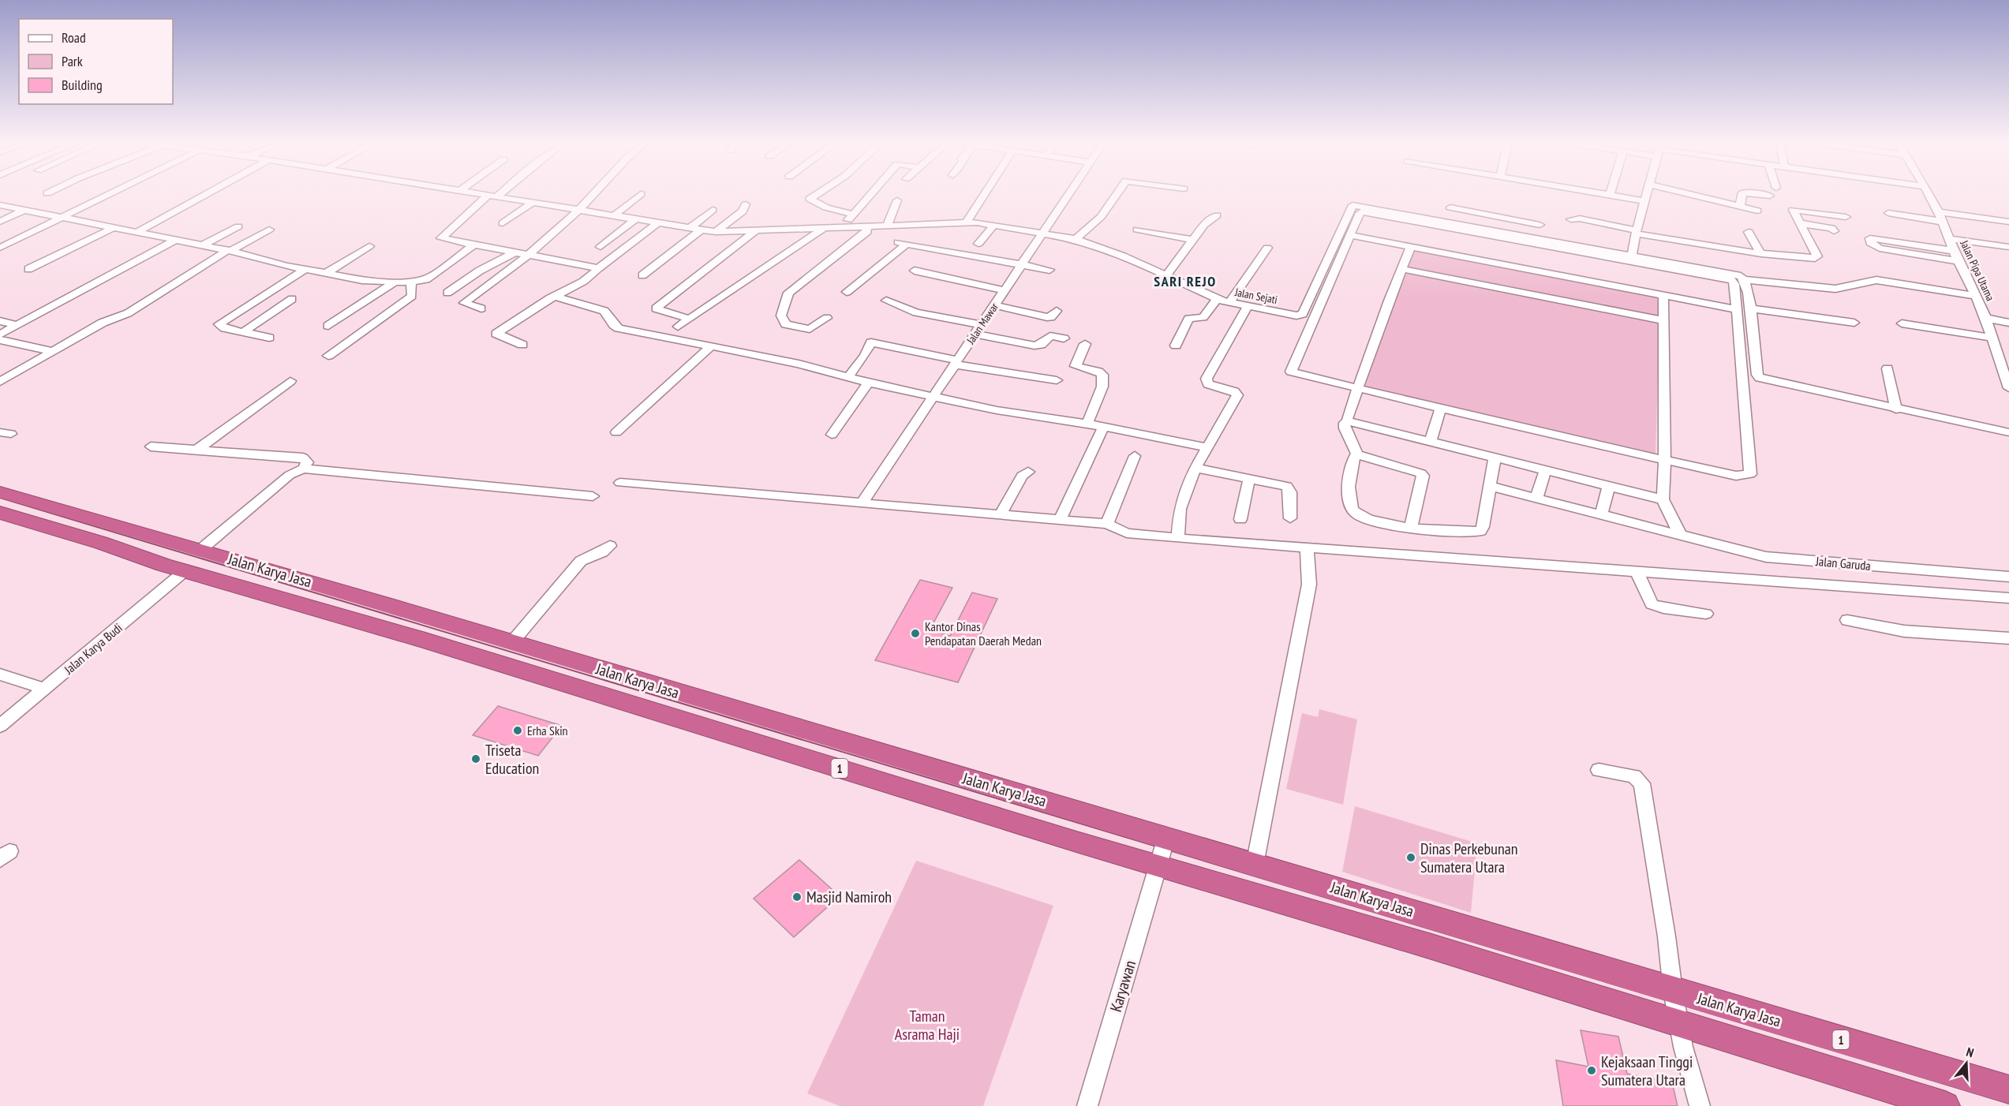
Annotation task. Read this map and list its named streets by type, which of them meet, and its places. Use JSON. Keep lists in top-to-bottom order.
{
  "streets": {
    "highway": ["Jalan Karya Jasa", "1"],
    "street": [
      "Jalan Pipa Utama",
      "Jalan Sejati",
      "Jalan Mawar",
      "Jalan Garuda",
      "Jalan Karya Budi",
      "Karyawan"
    ]
  },
  "crossings": [
    ["Jalan Sejati", "Jalan Mawar"],
    ["Jalan Karya Jasa", "Jalan Karya Budi"],
    ["Jalan Karya Jasa", "Karyawan"]
  ],
  "districts": ["SARI REJO"],
  "parks": ["Taman Asrama Haji"],
  "places": [
    "Kantor Dinas Pendapatan Daerah Medan",
    "Erha Skin",
    "Triseta Education",
    "Dinas Perkebunan Sumatera Utara",
    "Masjid Namiroh",
    "Kejaksaan Tinggi Sumatera Utara"
  ],
  "legend": ["Road", "Park", "Building"],
  "north": "top"
}
